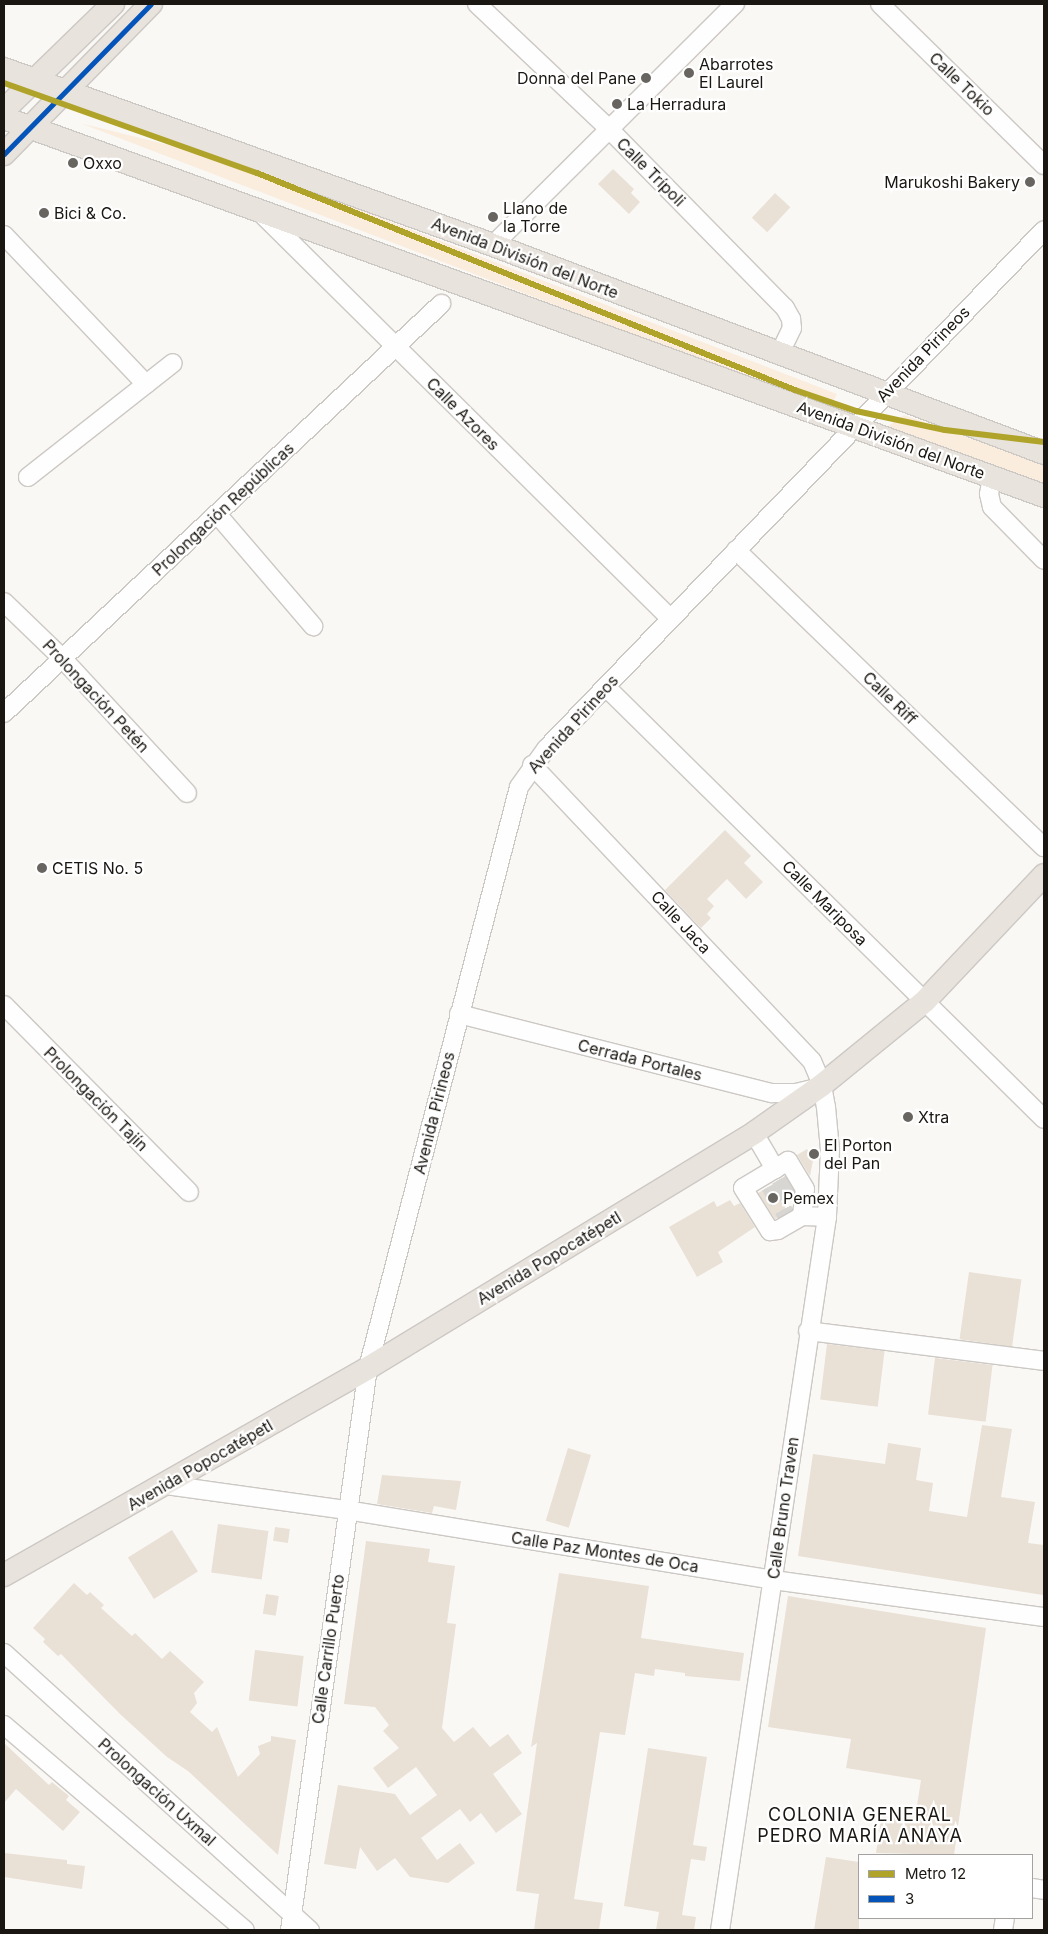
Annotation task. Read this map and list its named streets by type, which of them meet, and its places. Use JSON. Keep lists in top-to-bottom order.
{
  "streets": {
    "main road": ["Avenida División del Norte", "Avenida Popocatépetl"],
    "street": [
      "Calle Tokio",
      "Calle Trípoli",
      "Avenida Pirineos",
      "Calle Azores",
      "Prolongación Repúblicas",
      "Prolongación Petén",
      "Calle Riff",
      "Calle Mariposa",
      "Calle Jaca",
      "Cerrada Portales",
      "Prolongación Tajín",
      "Calle Bruno Traven",
      "Calle Paz Montes de Oca",
      "Calle Carrillo Puerto",
      "Prolongación Uxmal"
    ]
  },
  "crossings": [
    ["Calle Trípoli", "Avenida División del Norte"],
    ["Avenida División del Norte", "Avenida Pirineos"],
    ["Avenida División del Norte", "Calle Azores"],
    ["Avenida Pirineos", "Calle Azores"],
    ["Avenida Pirineos", "Calle Riff"],
    ["Avenida Pirineos", "Calle Mariposa"],
    ["Avenida Pirineos", "Calle Jaca"],
    ["Avenida Pirineos", "Cerrada Portales"],
    ["Avenida Pirineos", "Avenida Popocatépetl"],
    ["Avenida Pirineos", "Calle Carrillo Puerto"],
    ["Calle Azores", "Prolongación Repúblicas"],
    ["Prolongación Repúblicas", "Prolongación Petén"],
    ["Calle Mariposa", "Avenida Popocatépetl"],
    ["Calle Jaca", "Cerrada Portales"],
    ["Calle Jaca", "Avenida Popocatépetl"],
    ["Calle Jaca", "Calle Bruno Traven"],
    ["Cerrada Portales", "Avenida Popocatépetl"],
    ["Cerrada Portales", "Calle Bruno Traven"],
    ["Avenida Popocatépetl", "Calle Bruno Traven"],
    ["Avenida Popocatépetl", "Calle Paz Montes de Oca"],
    ["Avenida Popocatépetl", "Calle Carrillo Puerto"],
    ["Calle Bruno Traven", "Calle Paz Montes de Oca"],
    ["Calle Paz Montes de Oca", "Calle Carrillo Puerto"],
    ["Calle Carrillo Puerto", "Prolongación Uxmal"]
  ],
  "districts": ["COLONIA GENERAL PEDRO MARÍA ANAYA"],
  "places": [
    "Abarrotes El Laurel",
    "Donna del Pane",
    "La Herradura",
    "Oxxo",
    "Marukoshi Bakery",
    "Bici & Co.",
    "Llano de la Torre",
    "CETIS No. 5",
    "Xtra",
    "El Porton del Pan",
    "Pemex"
  ],
  "lines": ["transit line 3", "metro line 12"],
  "legend": ["Metro 12", "3"]
}
